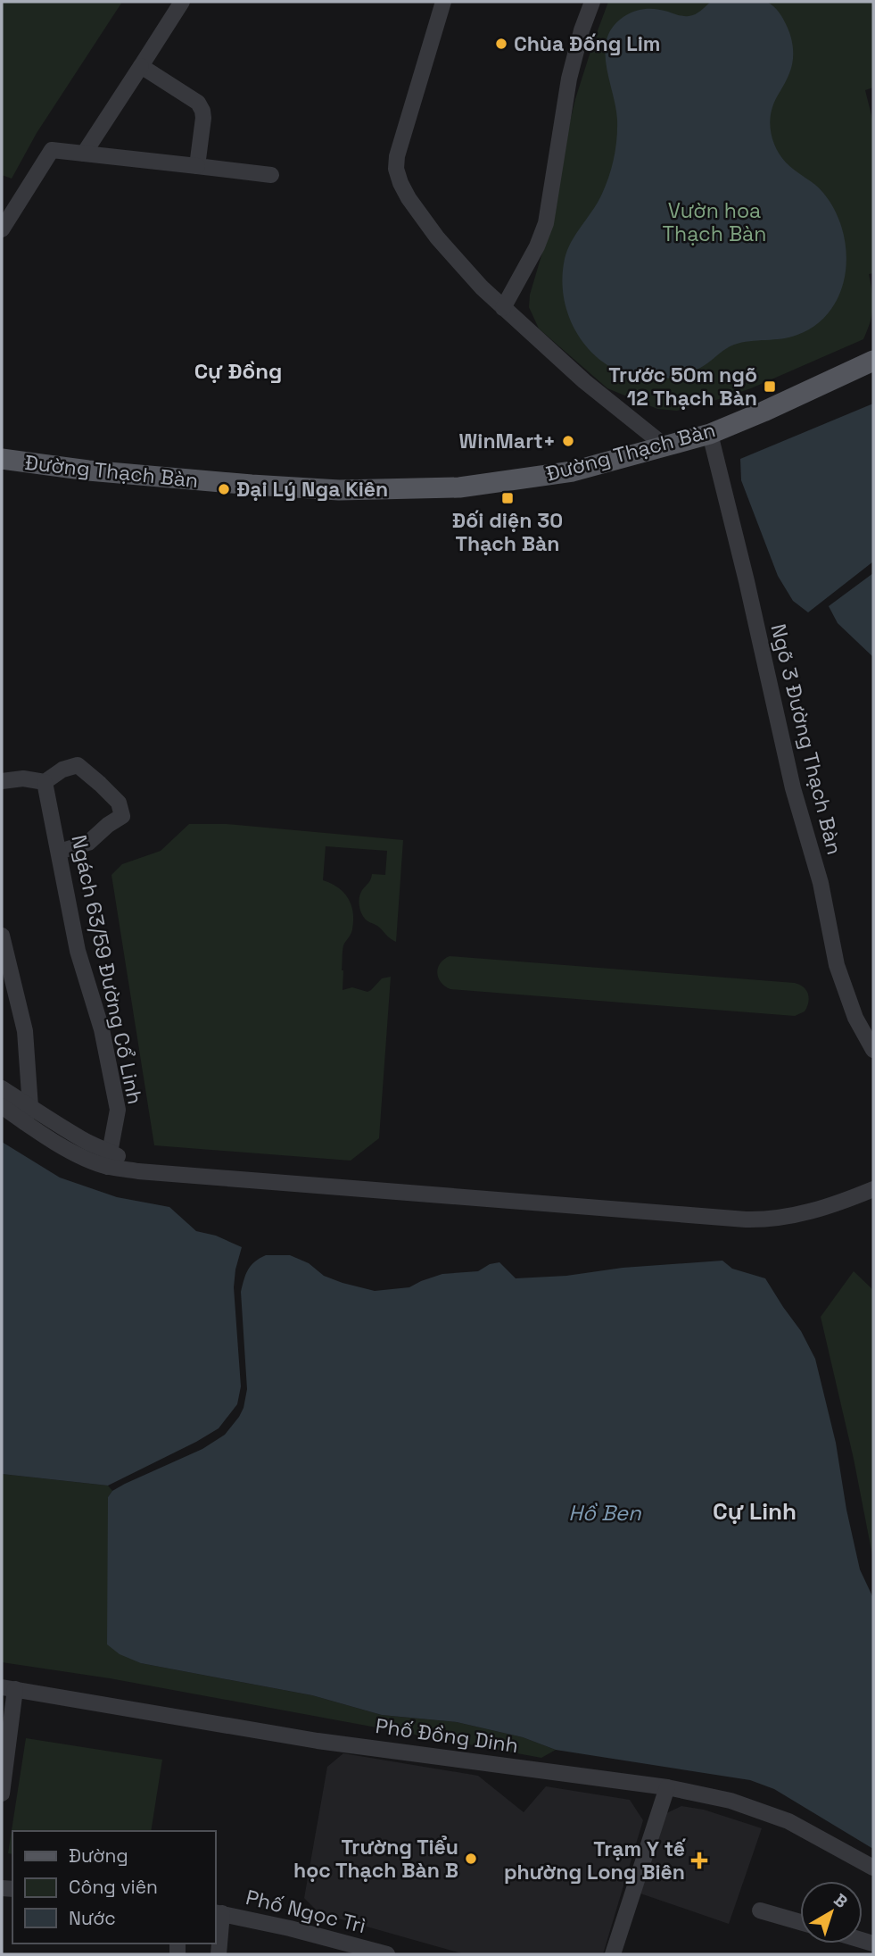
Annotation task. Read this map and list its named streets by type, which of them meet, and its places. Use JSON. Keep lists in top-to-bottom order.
{
  "streets": {
    "main road": ["Đường Thạch Bàn"],
    "street": [
      "Ngõ 3 Đường Thạch Bàn",
      "Ngách 63/59 Đường Cổ Linh",
      "Phố Đồng Dinh",
      "Phố Ngọc Trì"
    ]
  },
  "crossings": [
    ["Đường Thạch Bàn", "Ngõ 3 Đường Thạch Bàn"]
  ],
  "districts": ["Cự Đồng", "Cự Linh"],
  "water": ["Hồ Ben"],
  "parks": ["Vườn hoa Thạch Bàn"],
  "places": {
    "other": [
      "Chùa Đống Lim",
      "WinMart+",
      "Đại Lý Nga Kiên",
      "Trường Tiểu học Thạch Bàn B"
    ],
    "transit": ["Trước 50m ngõ 12 Thạch Bàn", "Đối diện 30 Thạch Bàn"],
    "health": ["Trạm Y tế phường Long Biên"]
  },
  "legend": ["Đường", "Công viên", "Nước"],
  "north": "top right"
}
